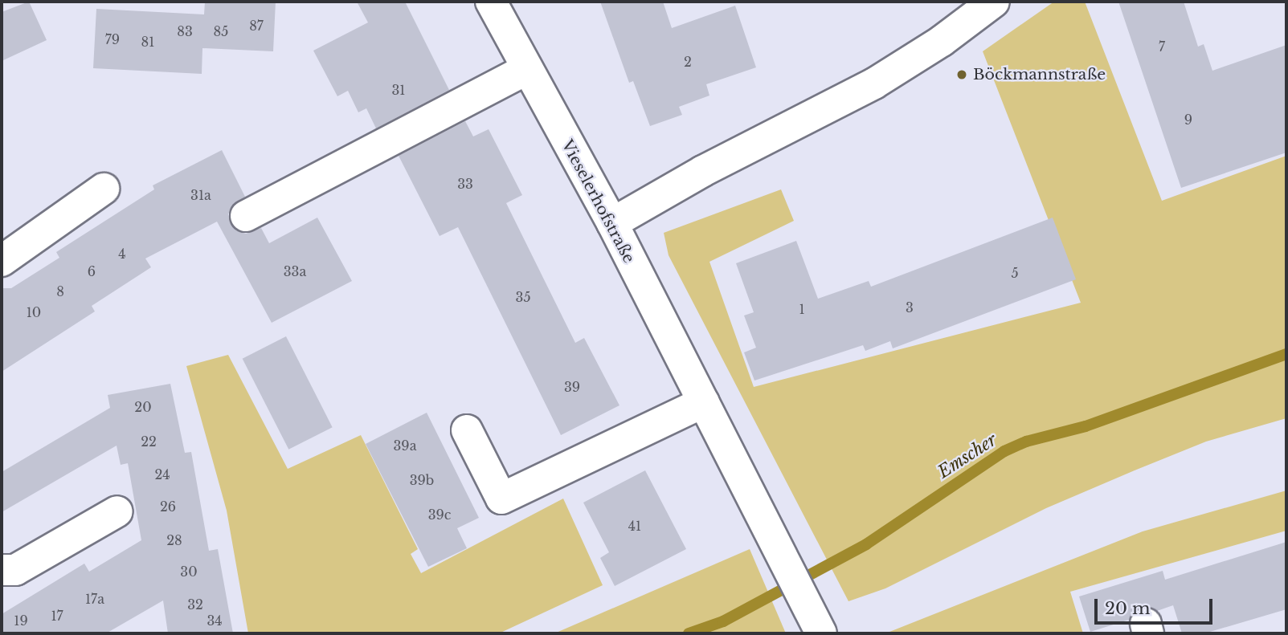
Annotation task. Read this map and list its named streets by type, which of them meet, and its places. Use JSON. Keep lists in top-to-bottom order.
{
  "streets": {
    "street": ["Vieselerhofstraße"]
  },
  "water": ["Emscher"],
  "places": ["Böckmannstraße"],
  "house_numbers": [
    "87",
    "83",
    "85",
    "79",
    "81",
    "7",
    "2",
    "31",
    "9",
    "33",
    "31a",
    "4",
    "6",
    "33a",
    "5",
    "8",
    "35",
    "3",
    "1",
    "10",
    "39",
    "20",
    "22",
    "39a",
    "24",
    "39b",
    "26",
    "39c",
    "41",
    "28",
    "30",
    "17a",
    "32",
    "17",
    "19",
    "34"
  ],
  "scale_bar": "20 m"
}
